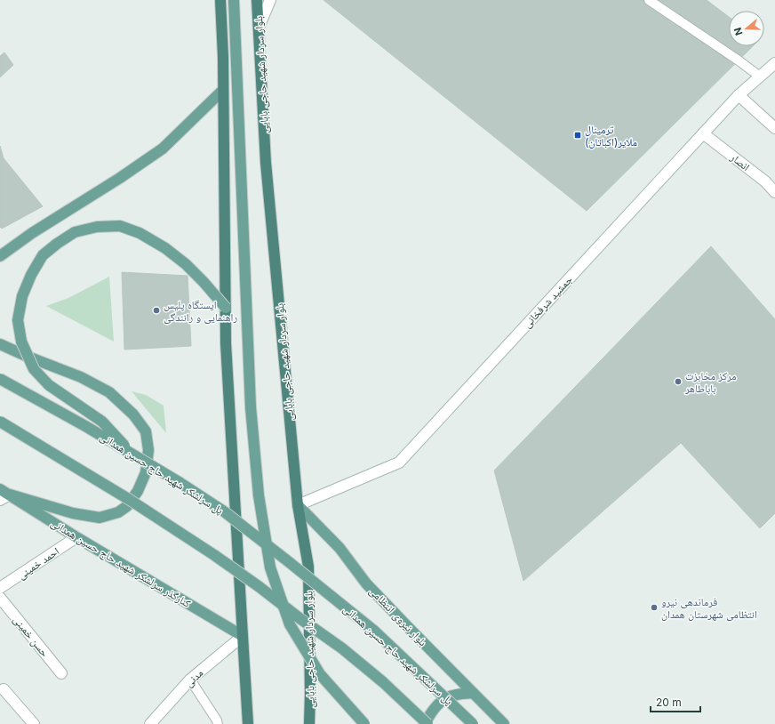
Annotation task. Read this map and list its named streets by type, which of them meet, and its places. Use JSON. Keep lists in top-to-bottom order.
{
  "streets": {
    "highway": ["بلوار سردار شهید حاجی بابایی"],
    "main road": [
      "انصار",
      "جمشید شرفخانی",
      "پل سرلشکر شهید حاج حسین همدانی",
      "احمد خمینی",
      "کنارگذر سرلشکر شهید حاج حسین همدانی",
      "بلوار نیروی انتظامی",
      "حسن خمینی",
      "مدنی"
    ]
  },
  "crossings": [
    ["بلوار سردار شهید حاجی بابایی", "جمشید شرفخانی"],
    ["بلوار سردار شهید حاجی بابایی", "بلوار نیروی انتظامی"],
    ["انصار", "جمشید شرفخانی"],
    ["جمشید شرفخانی", "بلوار نیروی انتظامی"],
    ["احمد خمینی", "کنارگذر سرلشکر شهید حاج حسین همدانی"],
    ["کنارگذر سرلشکر شهید حاج حسین همدانی", "مدنی"]
  ],
  "places": {
    "transit": ["ترمینال ملایر(اکباتان)"],
    "other": ["ایستگاه پلیس راهنمایی و رانندگی", "مرکز مخابزت باباطاهر", "فرماندهی نیرو انتظامی شهرستان همدان"]
  },
  "scale_bar": "20 m",
  "north": "left"
}
